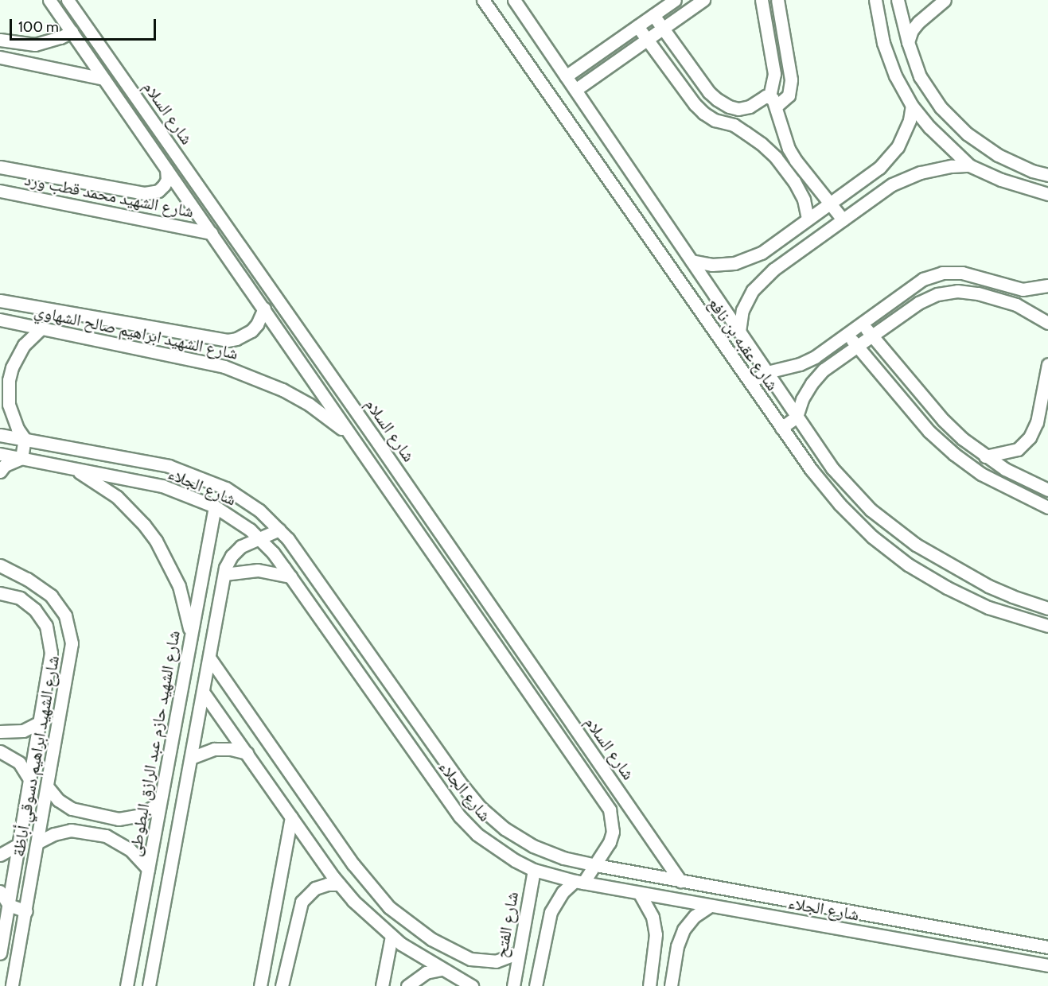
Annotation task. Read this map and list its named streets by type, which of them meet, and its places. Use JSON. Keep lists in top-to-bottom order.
{
  "streets": {
    "street": [
      "شارع السلام",
      "شارع الشهيد محمد قطب ورد",
      "شارع الشهيد ابراهيم صالح الشهاوي",
      "شارع عقبه بن نافع",
      "شارع الجلاء",
      "شارع الشهيد حازم عبد الرازق البطوطى",
      "شارع الشهيد ابراهيم دسوقي أباظة",
      "شارع الفتح"
    ]
  },
  "crossings": [
    ["شارع السلام", "شارع الشهيد محمد قطب ورد"],
    ["شارع السلام", "شارع الشهيد ابراهيم صالح الشهاوي"],
    ["شارع السلام", "شارع الجلاء"],
    ["شارع الجلاء", "شارع الشهيد حازم عبد الرازق البطوطى"],
    ["شارع الجلاء", "شارع الفتح"]
  ],
  "scale_bar": "100 m"
}
